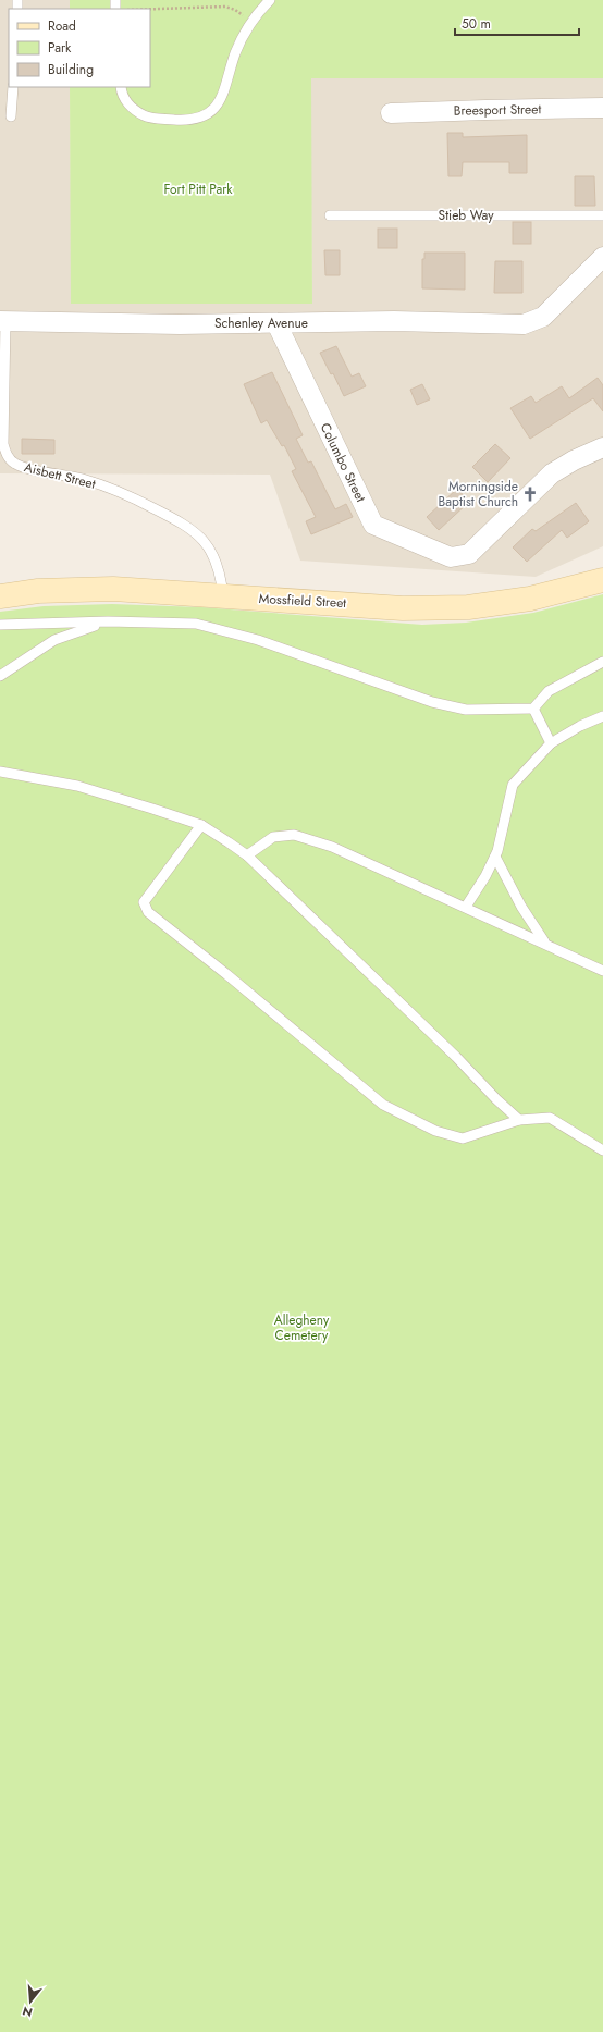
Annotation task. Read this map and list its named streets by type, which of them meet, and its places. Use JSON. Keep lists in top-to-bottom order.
{
  "streets": {
    "street": [
      "Breesport Street",
      "Schenley Avenue",
      "Columbo Street",
      "Mossfield Street"
    ],
    "lane": ["Stieb Way", "Aisbett Street"]
  },
  "crossings": [
    ["Schenley Avenue", "Columbo Street"],
    ["Schenley Avenue", "Aisbett Street"],
    ["Aisbett Street", "Mossfield Street"]
  ],
  "parks": ["Fort Pitt Park", "Allegheny Cemetery"],
  "places": {
    "church": ["Morningside Baptist Church"]
  },
  "legend": ["Road", "Park", "Building"],
  "scale_bar": "50 m",
  "north": "bottom"
}
